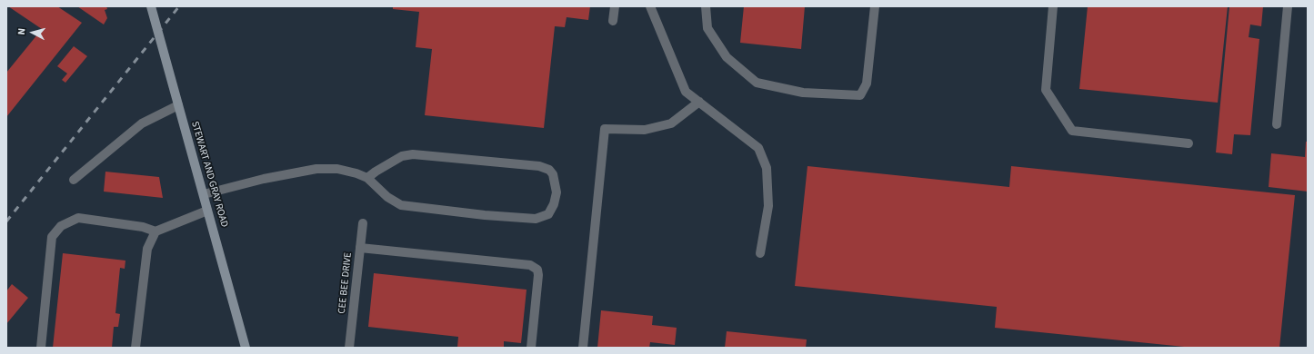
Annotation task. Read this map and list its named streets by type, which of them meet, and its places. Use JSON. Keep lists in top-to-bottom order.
{
  "streets": {
    "main road": ["STEWART AND GRAY ROAD"],
    "street": ["CEE BEE DRIVE"]
  },
  "north": "left"
}
